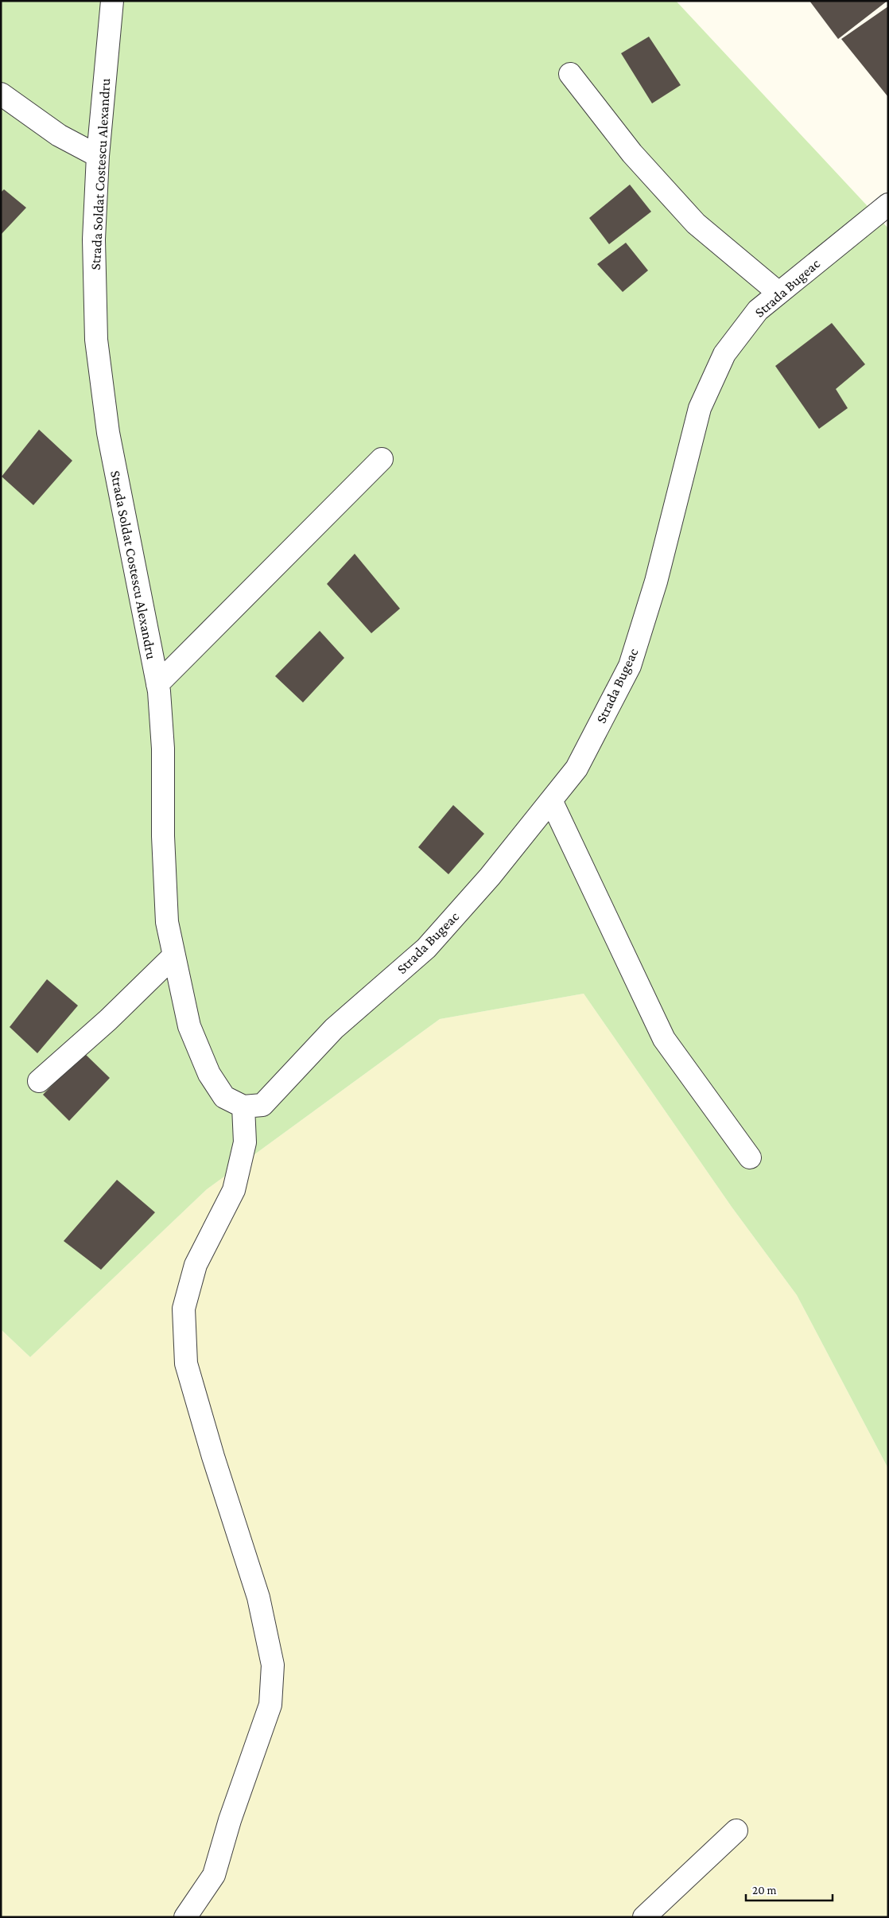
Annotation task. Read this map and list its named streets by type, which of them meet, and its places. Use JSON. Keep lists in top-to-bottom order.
{
  "streets": {
    "street": ["Strada Soldat Costescu Alexandru", "Strada Bugeac"]
  },
  "crossings": [
    ["Strada Soldat Costescu Alexandru", "Strada Bugeac"]
  ],
  "scale_bar": "20 m"
}
